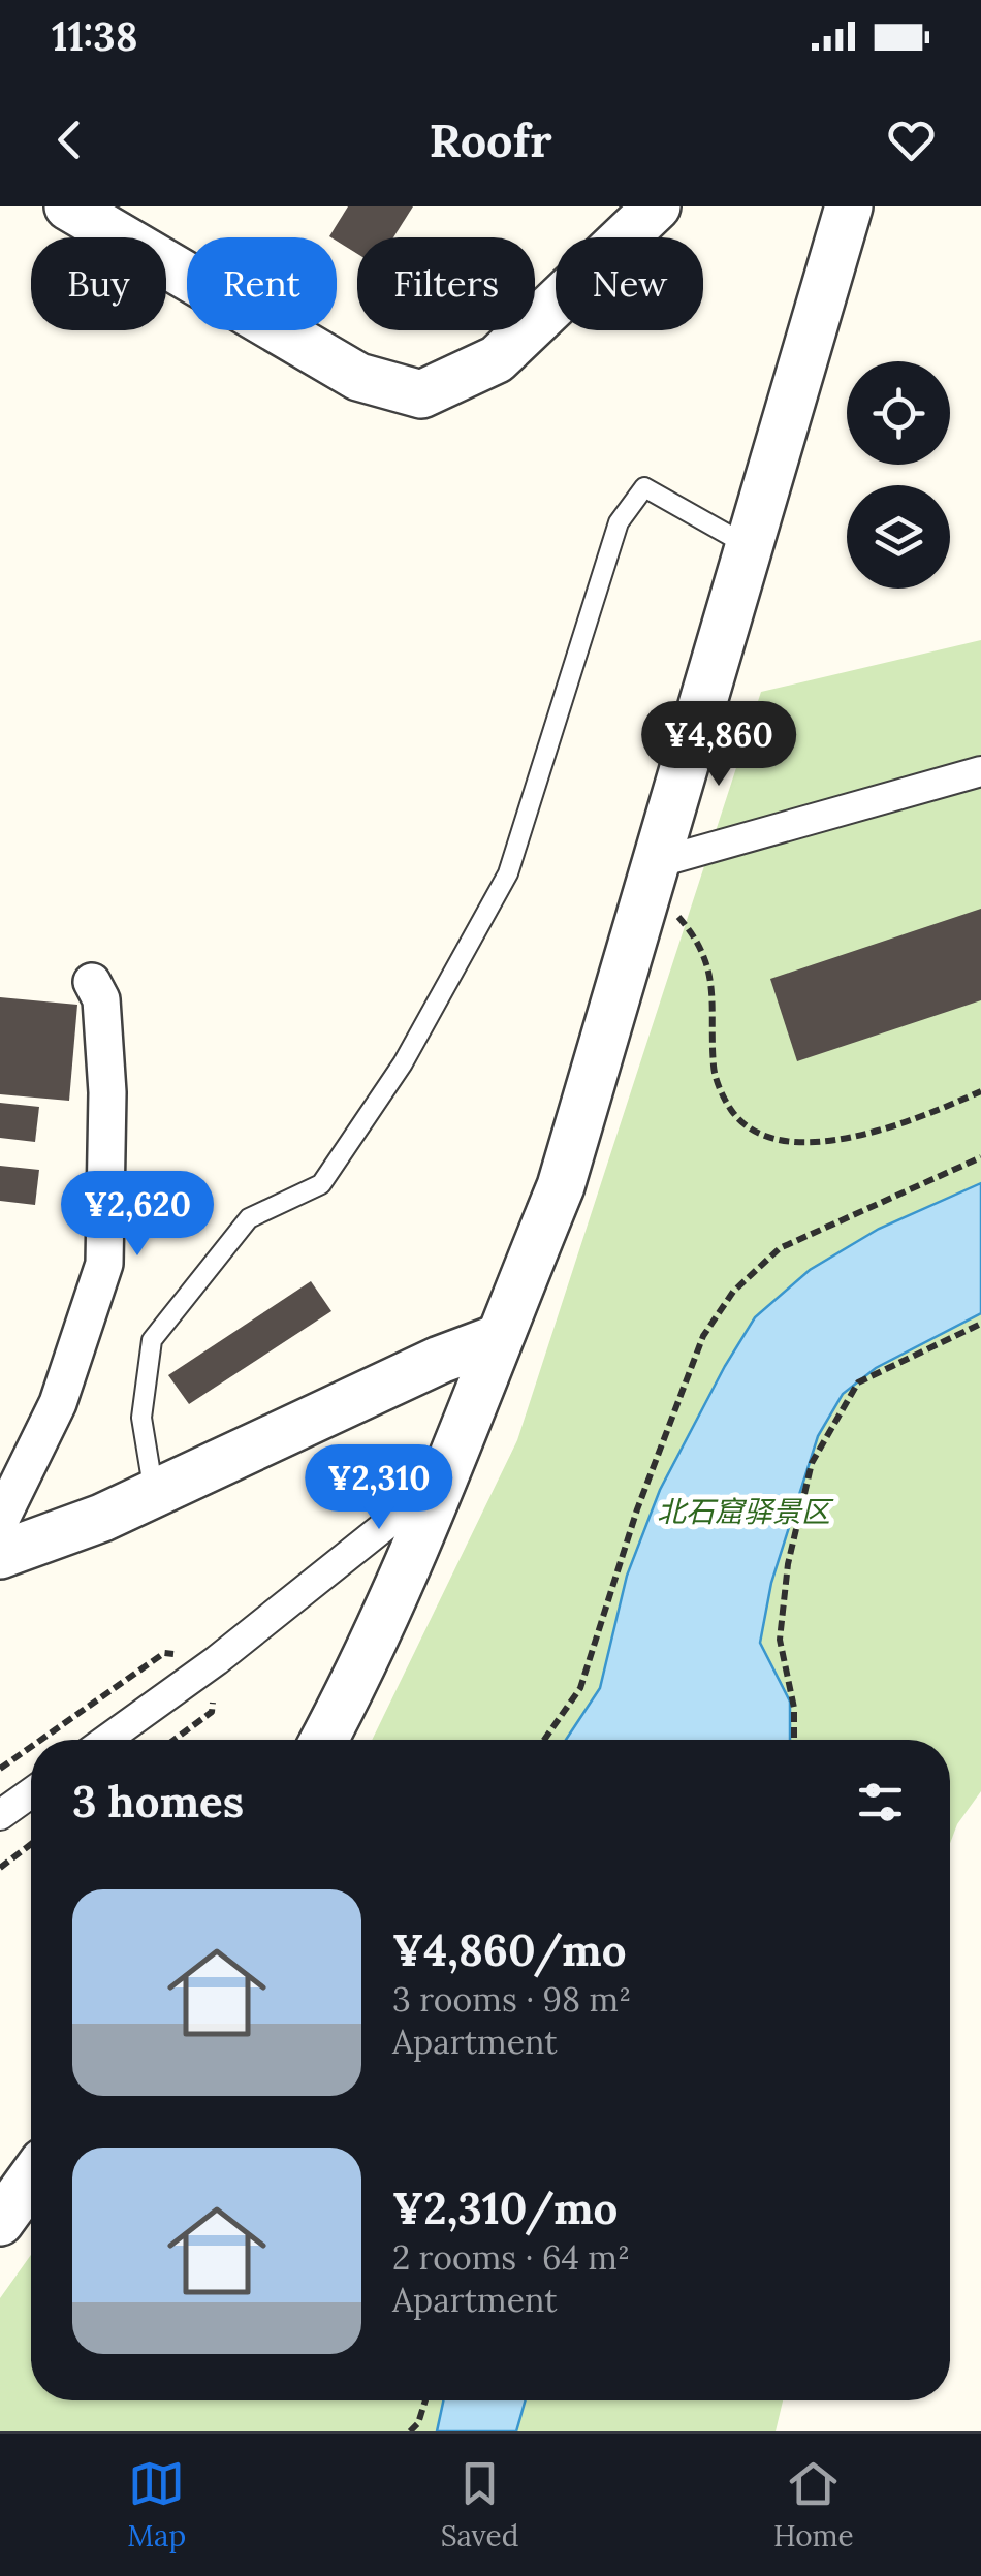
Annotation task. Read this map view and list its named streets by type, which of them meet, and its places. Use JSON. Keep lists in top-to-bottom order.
{
  "parks": ["北石窟驿景区"],
  "page": {
    "status": "11:38",
    "header": "Roofr",
    "chip": [
      "Buy",
      "Rent",
      "Filters",
      "New"
    ],
    "price": ["¥4,860", "¥2,620", "¥2,310"],
    "heading": "3 homes",
    "list": [
      {
        "name": "¥4,860/mo",
        "note": "3 rooms · 98 m² · Apartment"
      },
      {
        "name": "¥2,310/mo",
        "note": "2 rooms · 64 m² · Apartment"
      }
    ],
    "tabs": ["Map", "Saved", "Home"]
  }
}
